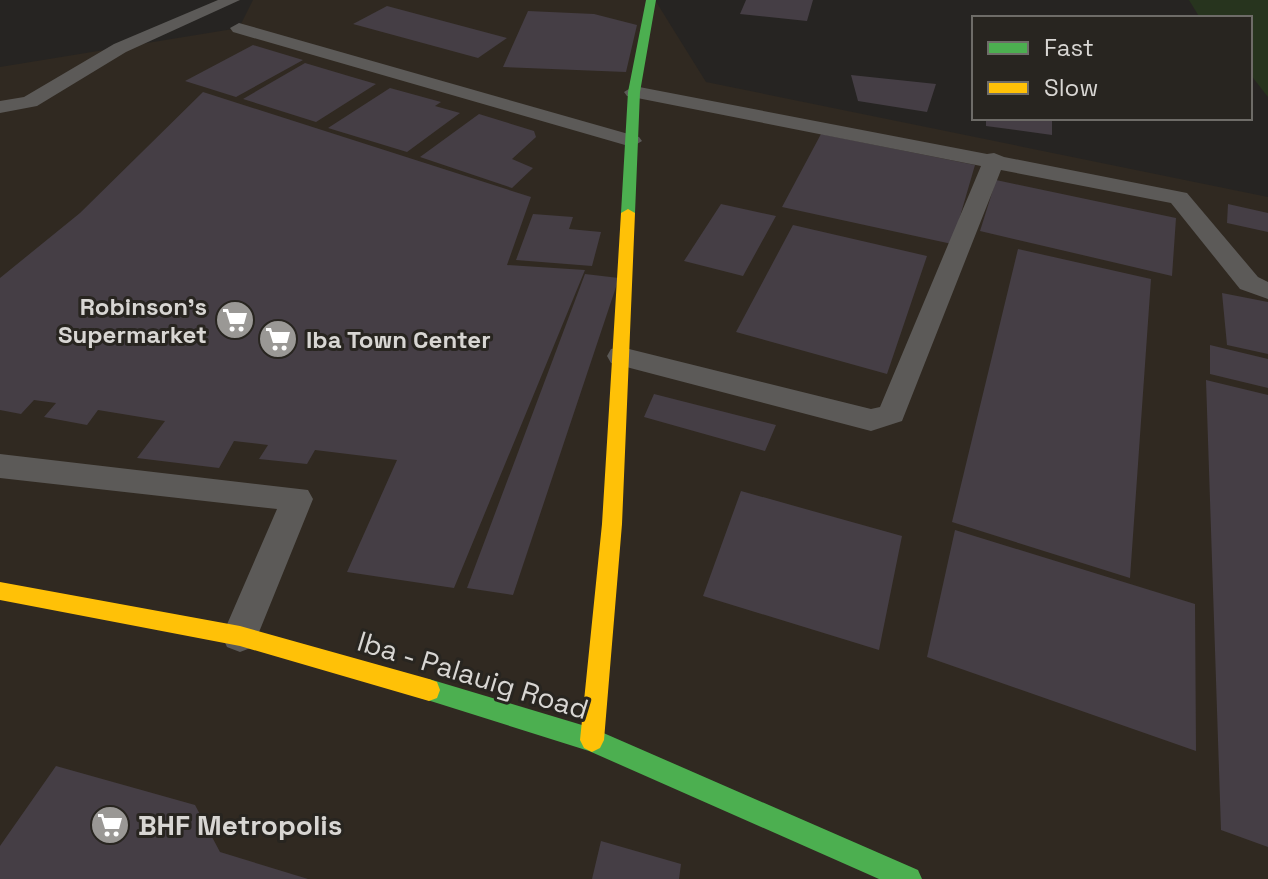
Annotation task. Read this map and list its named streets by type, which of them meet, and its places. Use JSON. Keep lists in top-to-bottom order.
{
  "streets": {
    "main road": ["Iba - Palauig Road"]
  },
  "places": {
    "supermarket": ["Robinson's Supermarket", "Iba Town Center", "BHF Metropolis"]
  },
  "legend": ["Fast", "Slow"]
}
